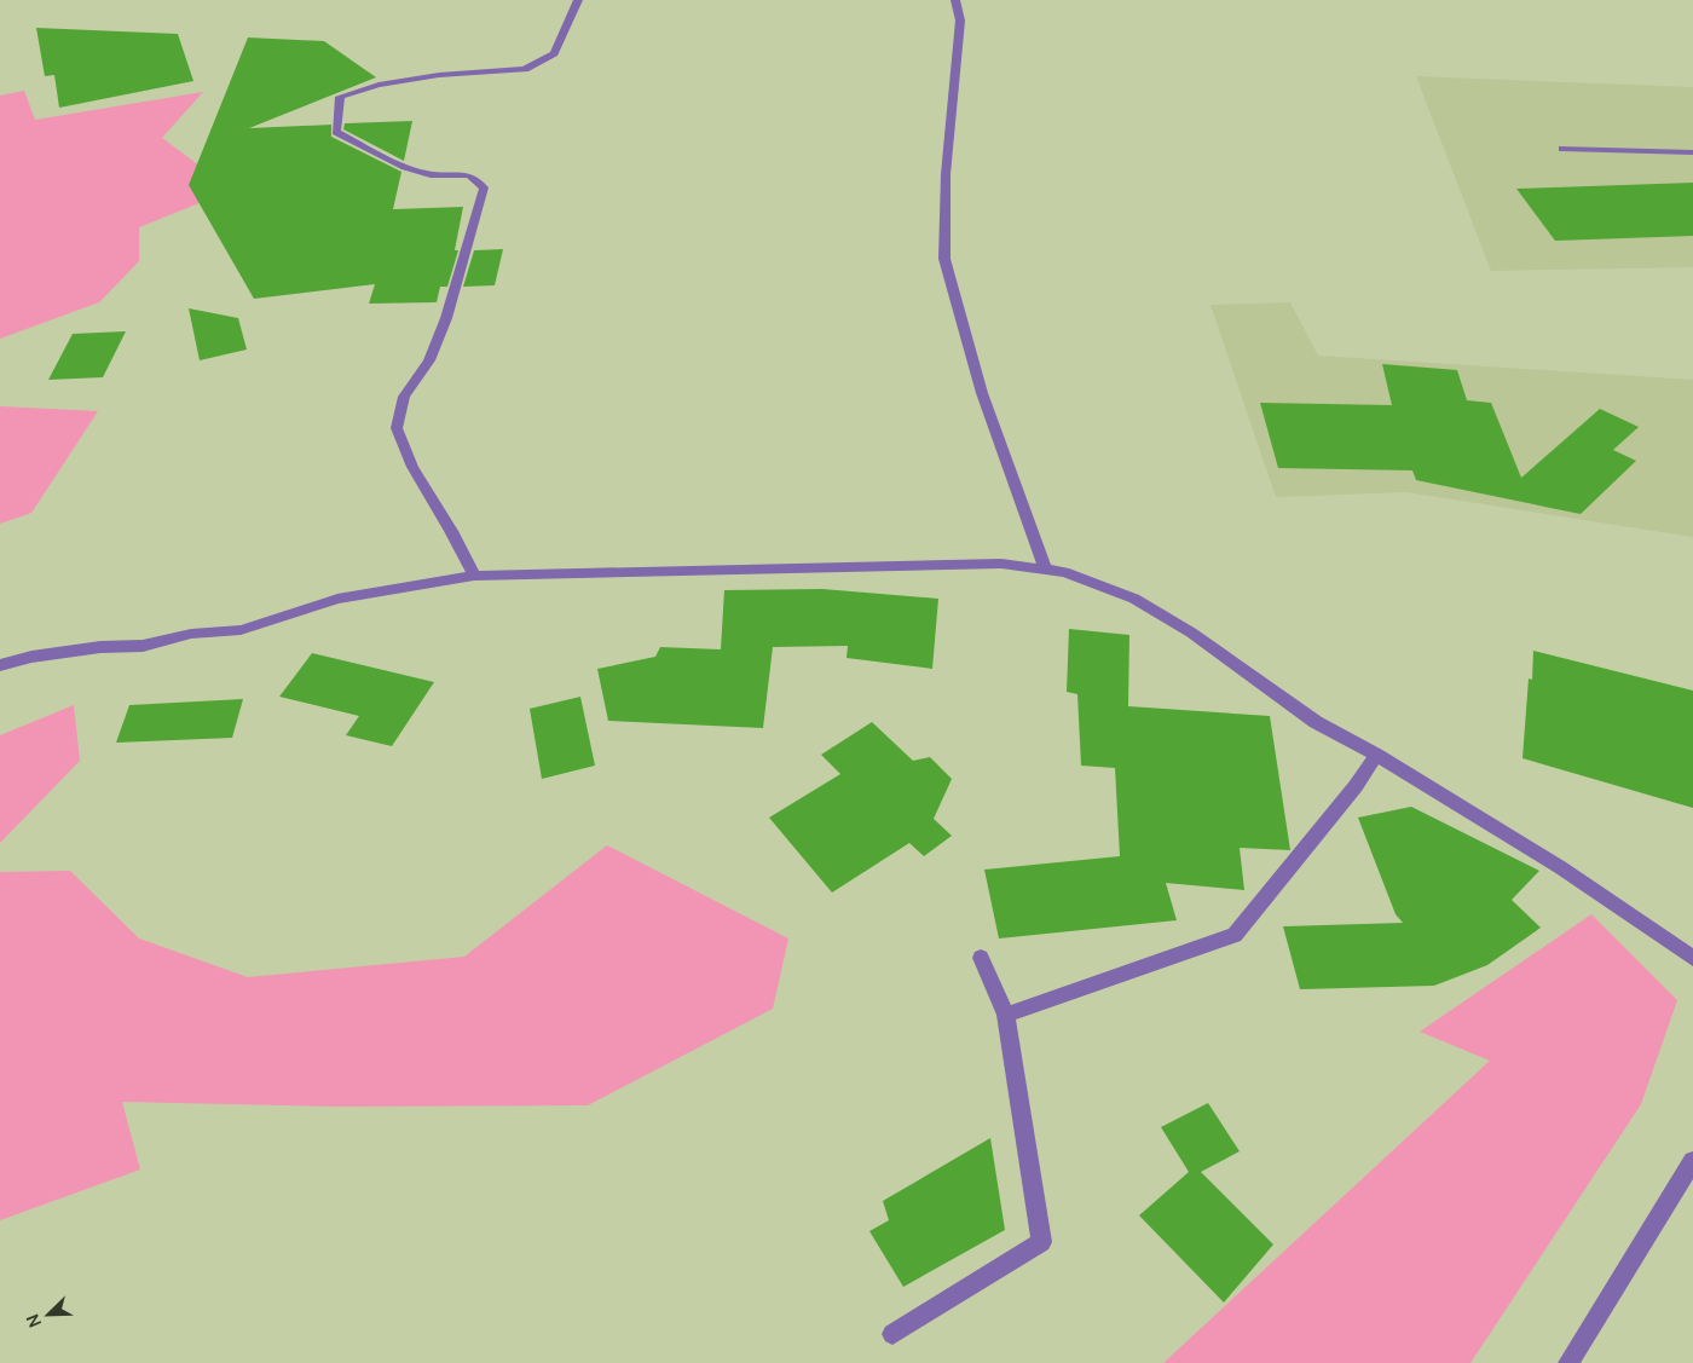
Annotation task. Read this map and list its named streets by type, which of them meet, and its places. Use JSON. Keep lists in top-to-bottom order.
{
  "north": "bottom left"
}
